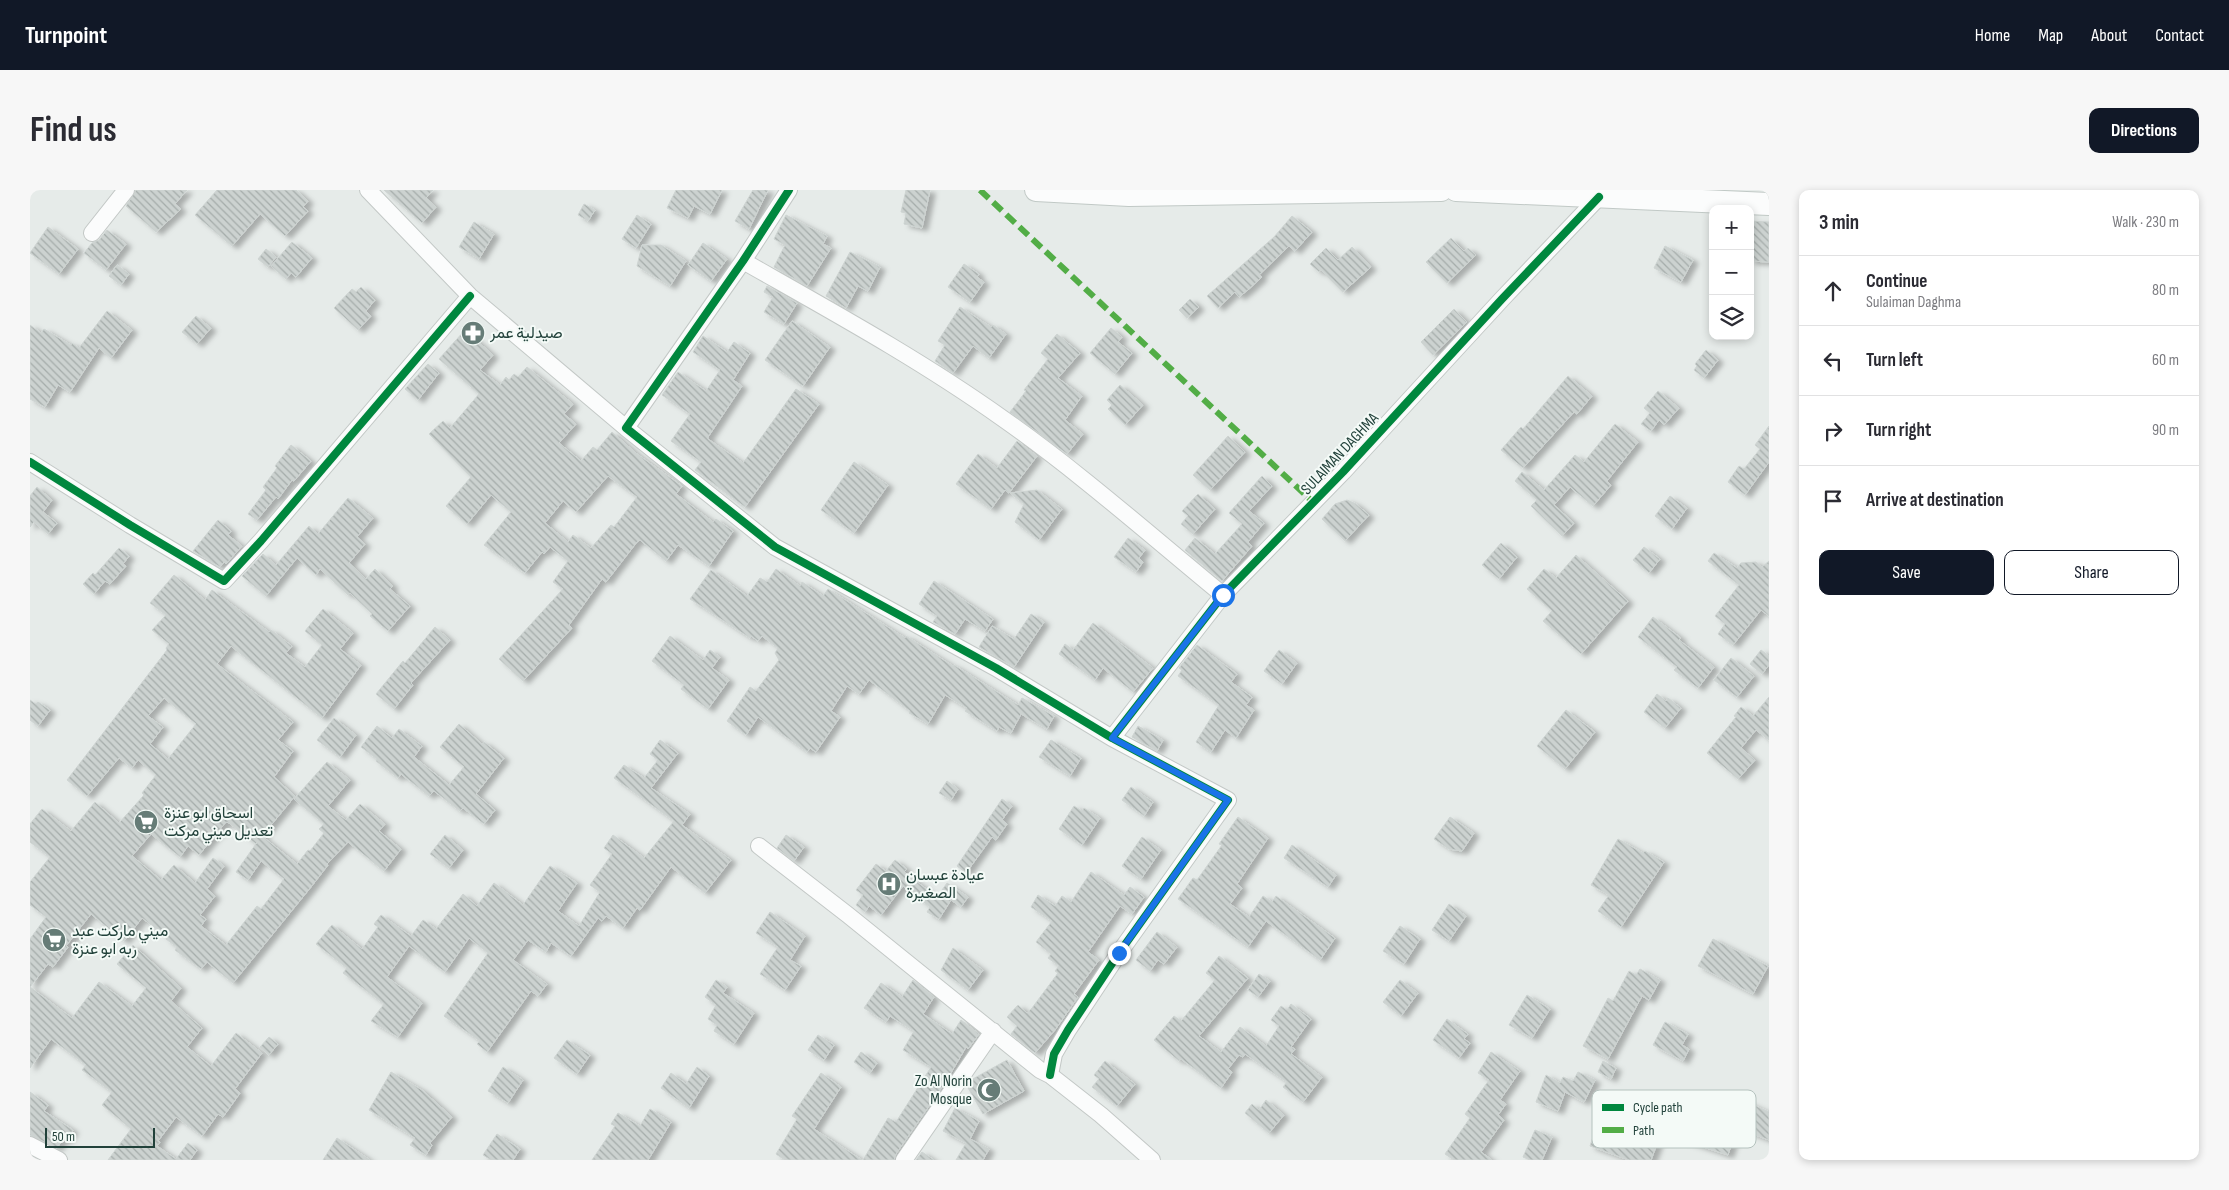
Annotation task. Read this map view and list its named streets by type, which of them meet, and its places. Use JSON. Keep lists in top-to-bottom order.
{
  "streets": {
    "street": ["SULAIMAN DAGHMA"]
  },
  "places": {
    "pharmacy": ["صيدلية عمر"],
    "supermarket": ["اسحاق ابو عنزة تعديل ميني مركت", "ميني ماركت عبد ربه ابو عنزة"],
    "hospital": ["عيادة عبسان الصغيرة"],
    "mosque": ["Zo Al Norin Mosque"]
  },
  "legend": ["Cycle path", "Path"],
  "scale_bar": "50 m",
  "page": {
    "header": "Turnpoint",
    "nav": [
      "Home",
      "Map",
      "About",
      "Contact"
    ],
    "buttons": [
      "Directions",
      ["Save", "Share"]
    ],
    "title": "Find us",
    "heading": ["3 min", "Walk · 230 m"],
    "map_buttons": ["+", "−"],
    "list": [
      ["Continue", "Sulaiman Daghma", "80 m"],
      ["Turn left", "60 m"],
      ["Turn right", "90 m"],
      "Arrive at destination"
    ],
    "scale": "50 m"
  }
}
